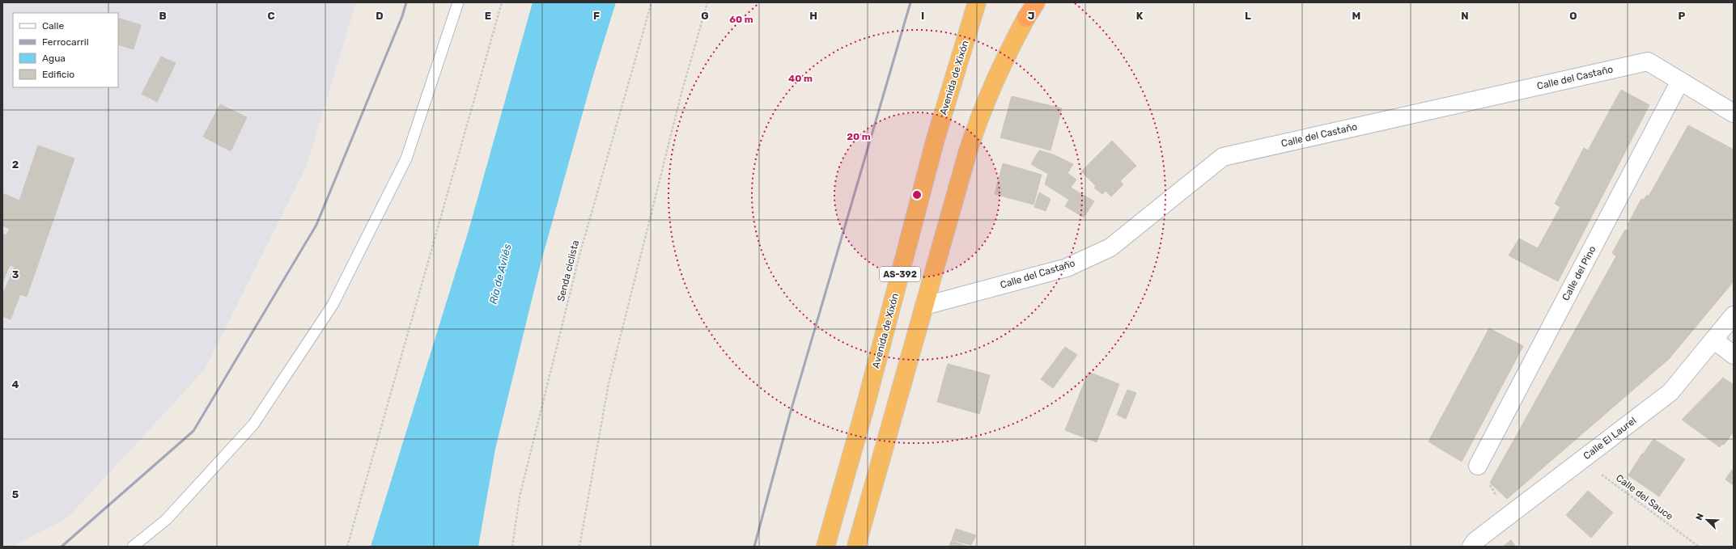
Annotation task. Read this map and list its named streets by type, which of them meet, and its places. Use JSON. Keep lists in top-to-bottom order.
{
  "streets": {
    "highway": ["Avenida de Xixón", "AS-392"],
    "street": ["Calle del Castaño", "Calle del Pino", "Calle El Laurel"],
    "path": ["Senda ciclista", "Calle del Sauce"]
  },
  "crossings": [
    ["Calle del Castaño", "Calle del Pino"],
    ["Calle del Castaño", "AS-392"],
    ["Calle El Laurel", "Calle del Sauce"]
  ],
  "water": ["Ría de Avilés"],
  "legend": [
    "Calle",
    "Ferrocarril",
    "Agua",
    "Edificio"
  ],
  "north": "top left",
  "grid": {
    "columns": [
      "B",
      "C",
      "D",
      "E",
      "F",
      "G",
      "H",
      "I",
      "J",
      "K",
      "L",
      "M",
      "N",
      "O",
      "P"
    ],
    "rows": [
      "2",
      "3",
      "4",
      "5"
    ]
  },
  "rings": ["60 m", "40 m", "20 m"]
}
